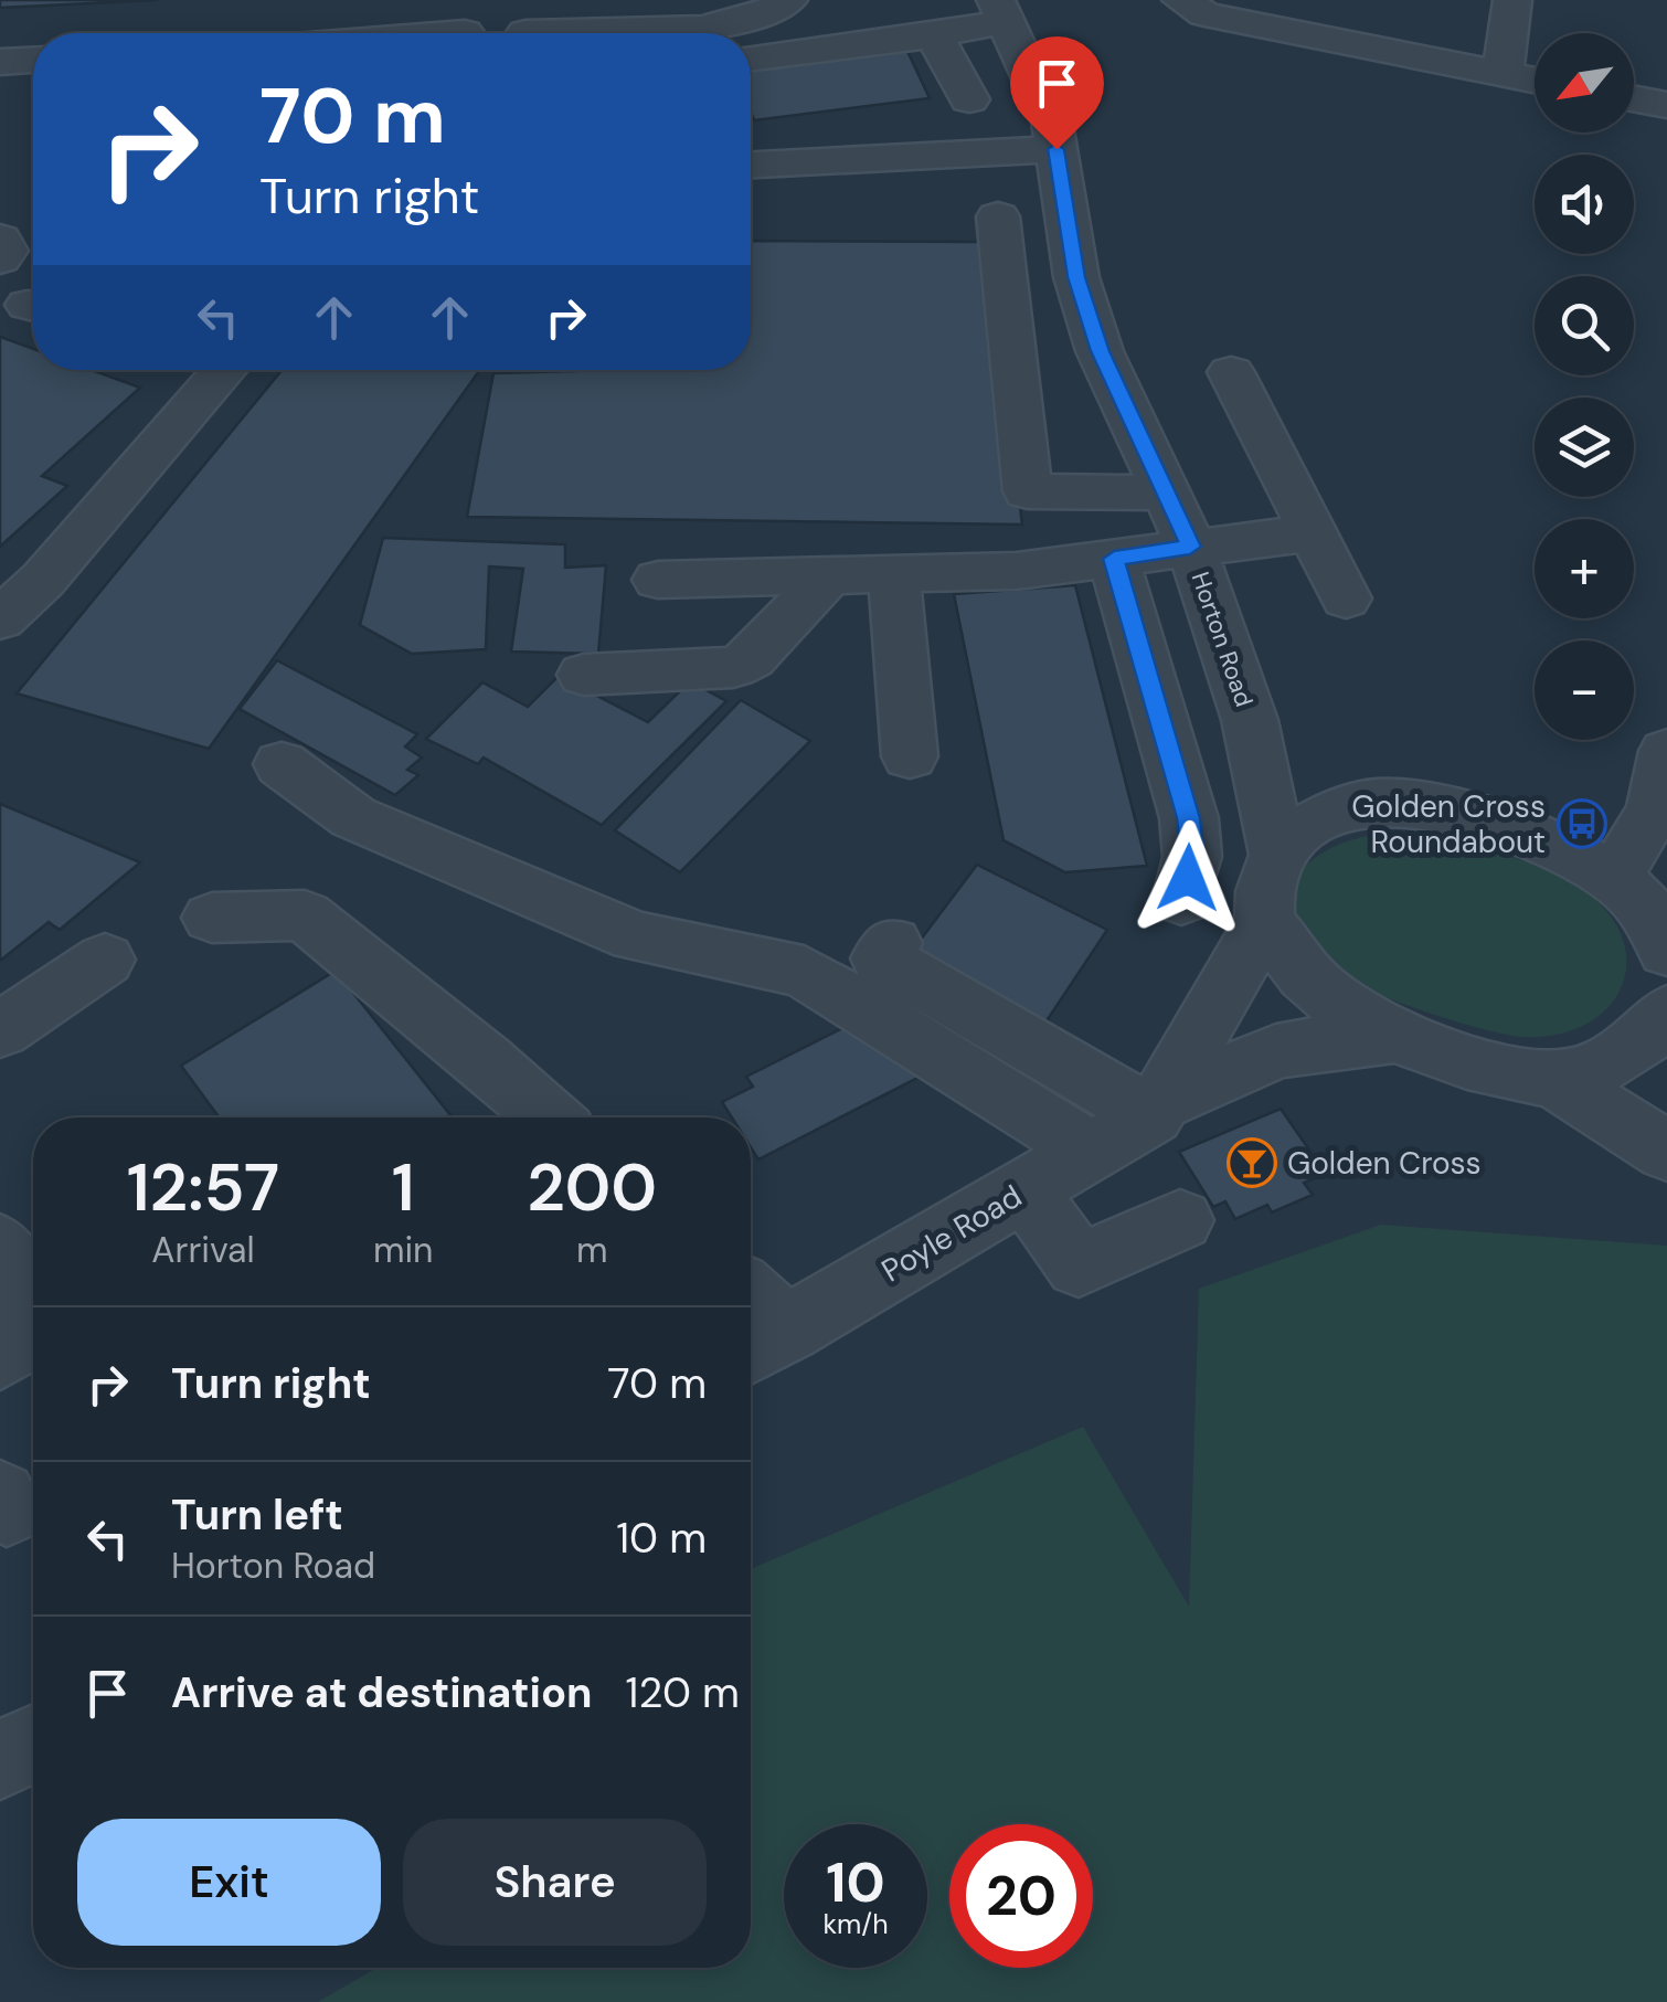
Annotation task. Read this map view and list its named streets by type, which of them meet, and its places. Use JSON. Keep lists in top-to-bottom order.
{
  "streets": {
    "street": ["Horton Road", "Poyle Road"]
  },
  "places": {
    "bus stop": ["Golden Cross Roundabout"],
    "bar": ["Golden Cross"]
  },
  "north": "bottom left",
  "page": {
    "map_buttons": ["+", "−"],
    "turn": ["70 m", "Turn right"],
    "eta": [
      "12:57",
      "Arrival",
      "1",
      "min",
      "200",
      "m"
    ],
    "list": [
      {
        "name": "Turn right",
        "value": "70 m"
      },
      {
        "name": "Turn left",
        "note": "Horton Road",
        "value": "10 m"
      },
      {
        "name": "Arrive at destination",
        "value": "120 m"
      }
    ],
    "buttons": ["Exit", "Share"],
    "speed": "10 km/h",
    "limit": "20"
  }
}
